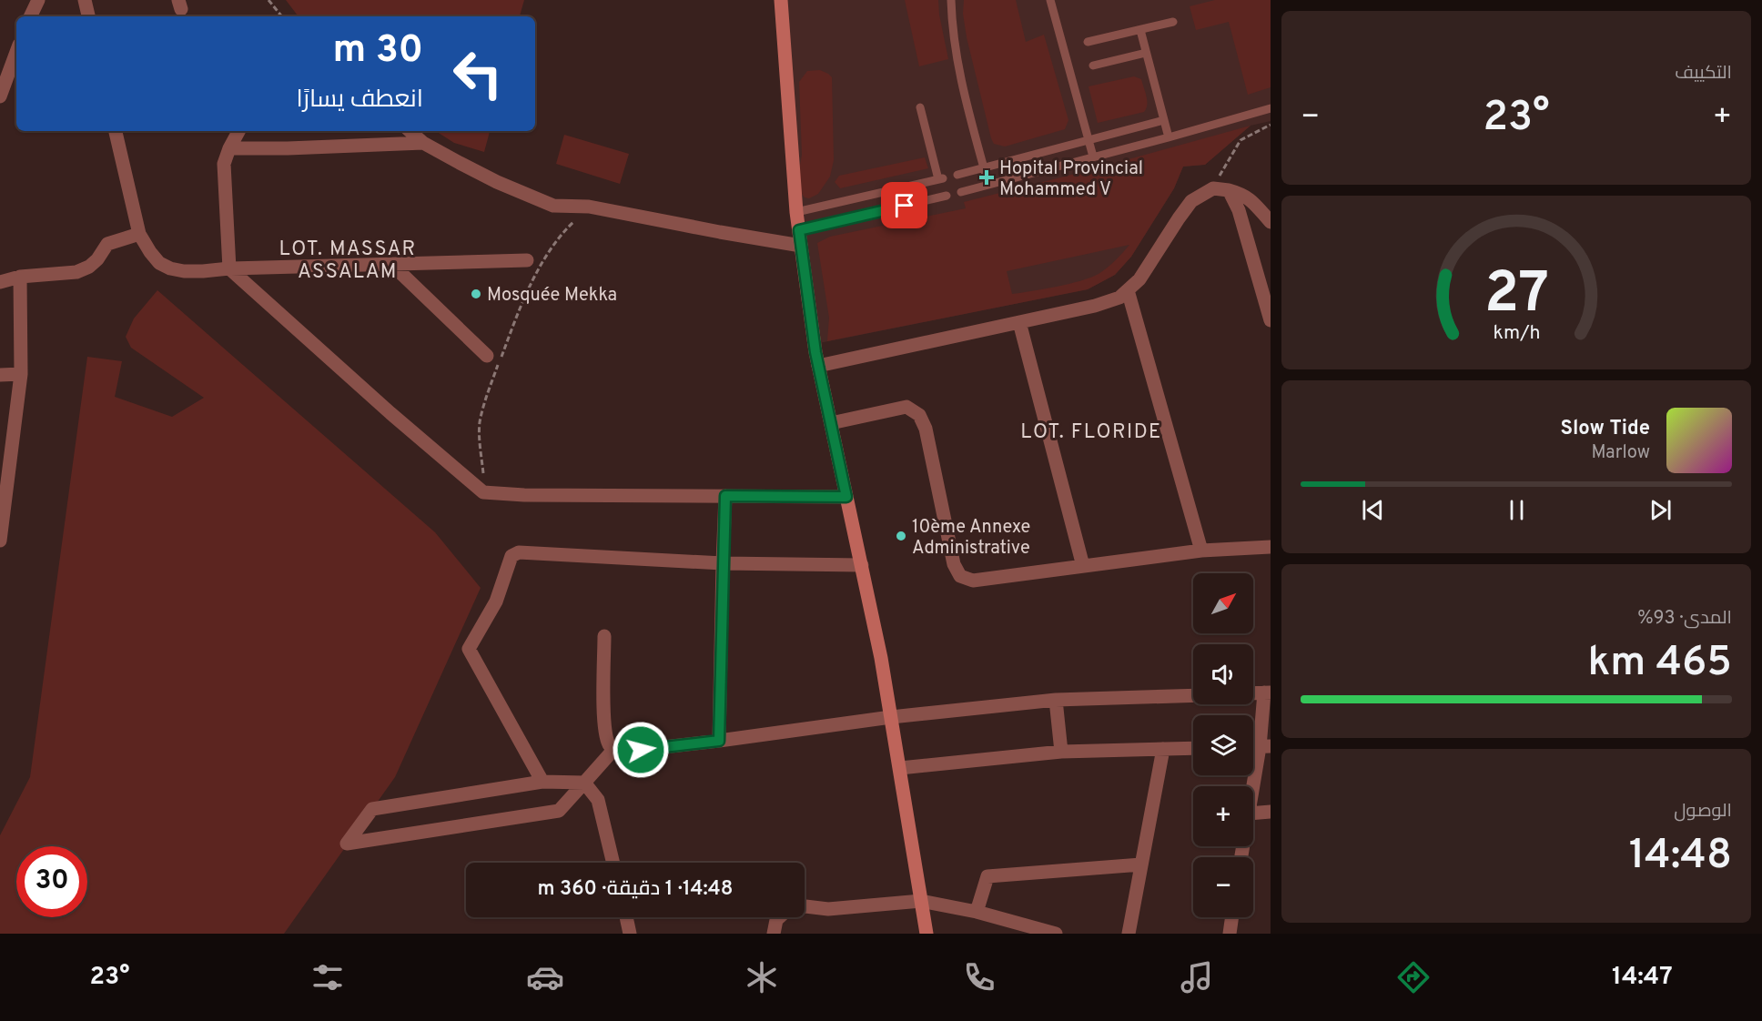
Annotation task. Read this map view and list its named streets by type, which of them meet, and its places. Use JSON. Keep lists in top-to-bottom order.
{
  "districts": ["LOT. MASSAR ASSALAM", "LOT. FLORIDE"],
  "places": {
    "health": ["Hopital Provincial Mohammed V"],
    "other": ["Mosquée Mekka", "10ème Annexe Administrative"]
  },
  "north": "top right",
  "page": {
    "tile": [
      "التكييف",
      ["المدى · 93%", "465 km"],
      ["الوصول", "14:48"]
    ],
    "turn": ["30 m", "انعطف يسارًا"],
    "heat": ["−", "23°", "+"],
    "song": ["Slow Tide", "Marlow"],
    "map_buttons": ["+", "−"],
    "limit": "30",
    "trip": "14:48 · 1 دقيقة · 360 m",
    "tabs": ["14:47", "23°"],
    "gauge": ["27", "km/h"]
  }
}
